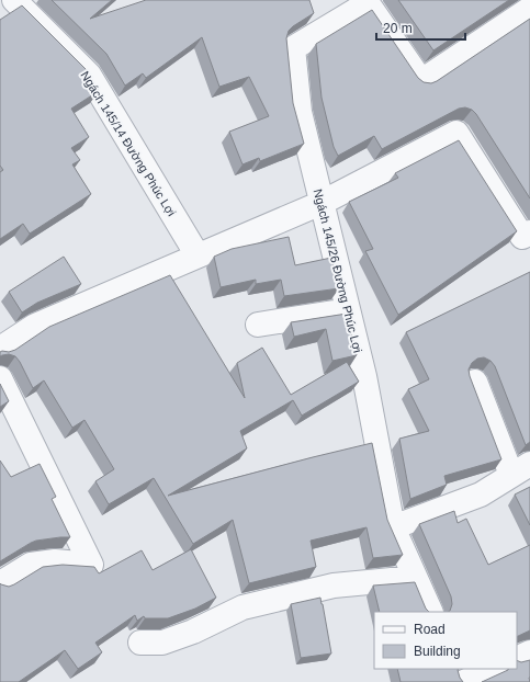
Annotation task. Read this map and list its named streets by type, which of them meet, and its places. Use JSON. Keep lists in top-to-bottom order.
{
  "streets": {
    "lane": ["Ngách 145/14 Đường Phúc Lợi", "Ngách 145/26 Đường Phúc Lợi"]
  },
  "legend": ["Road", "Building"],
  "scale_bar": "20 m"
}
